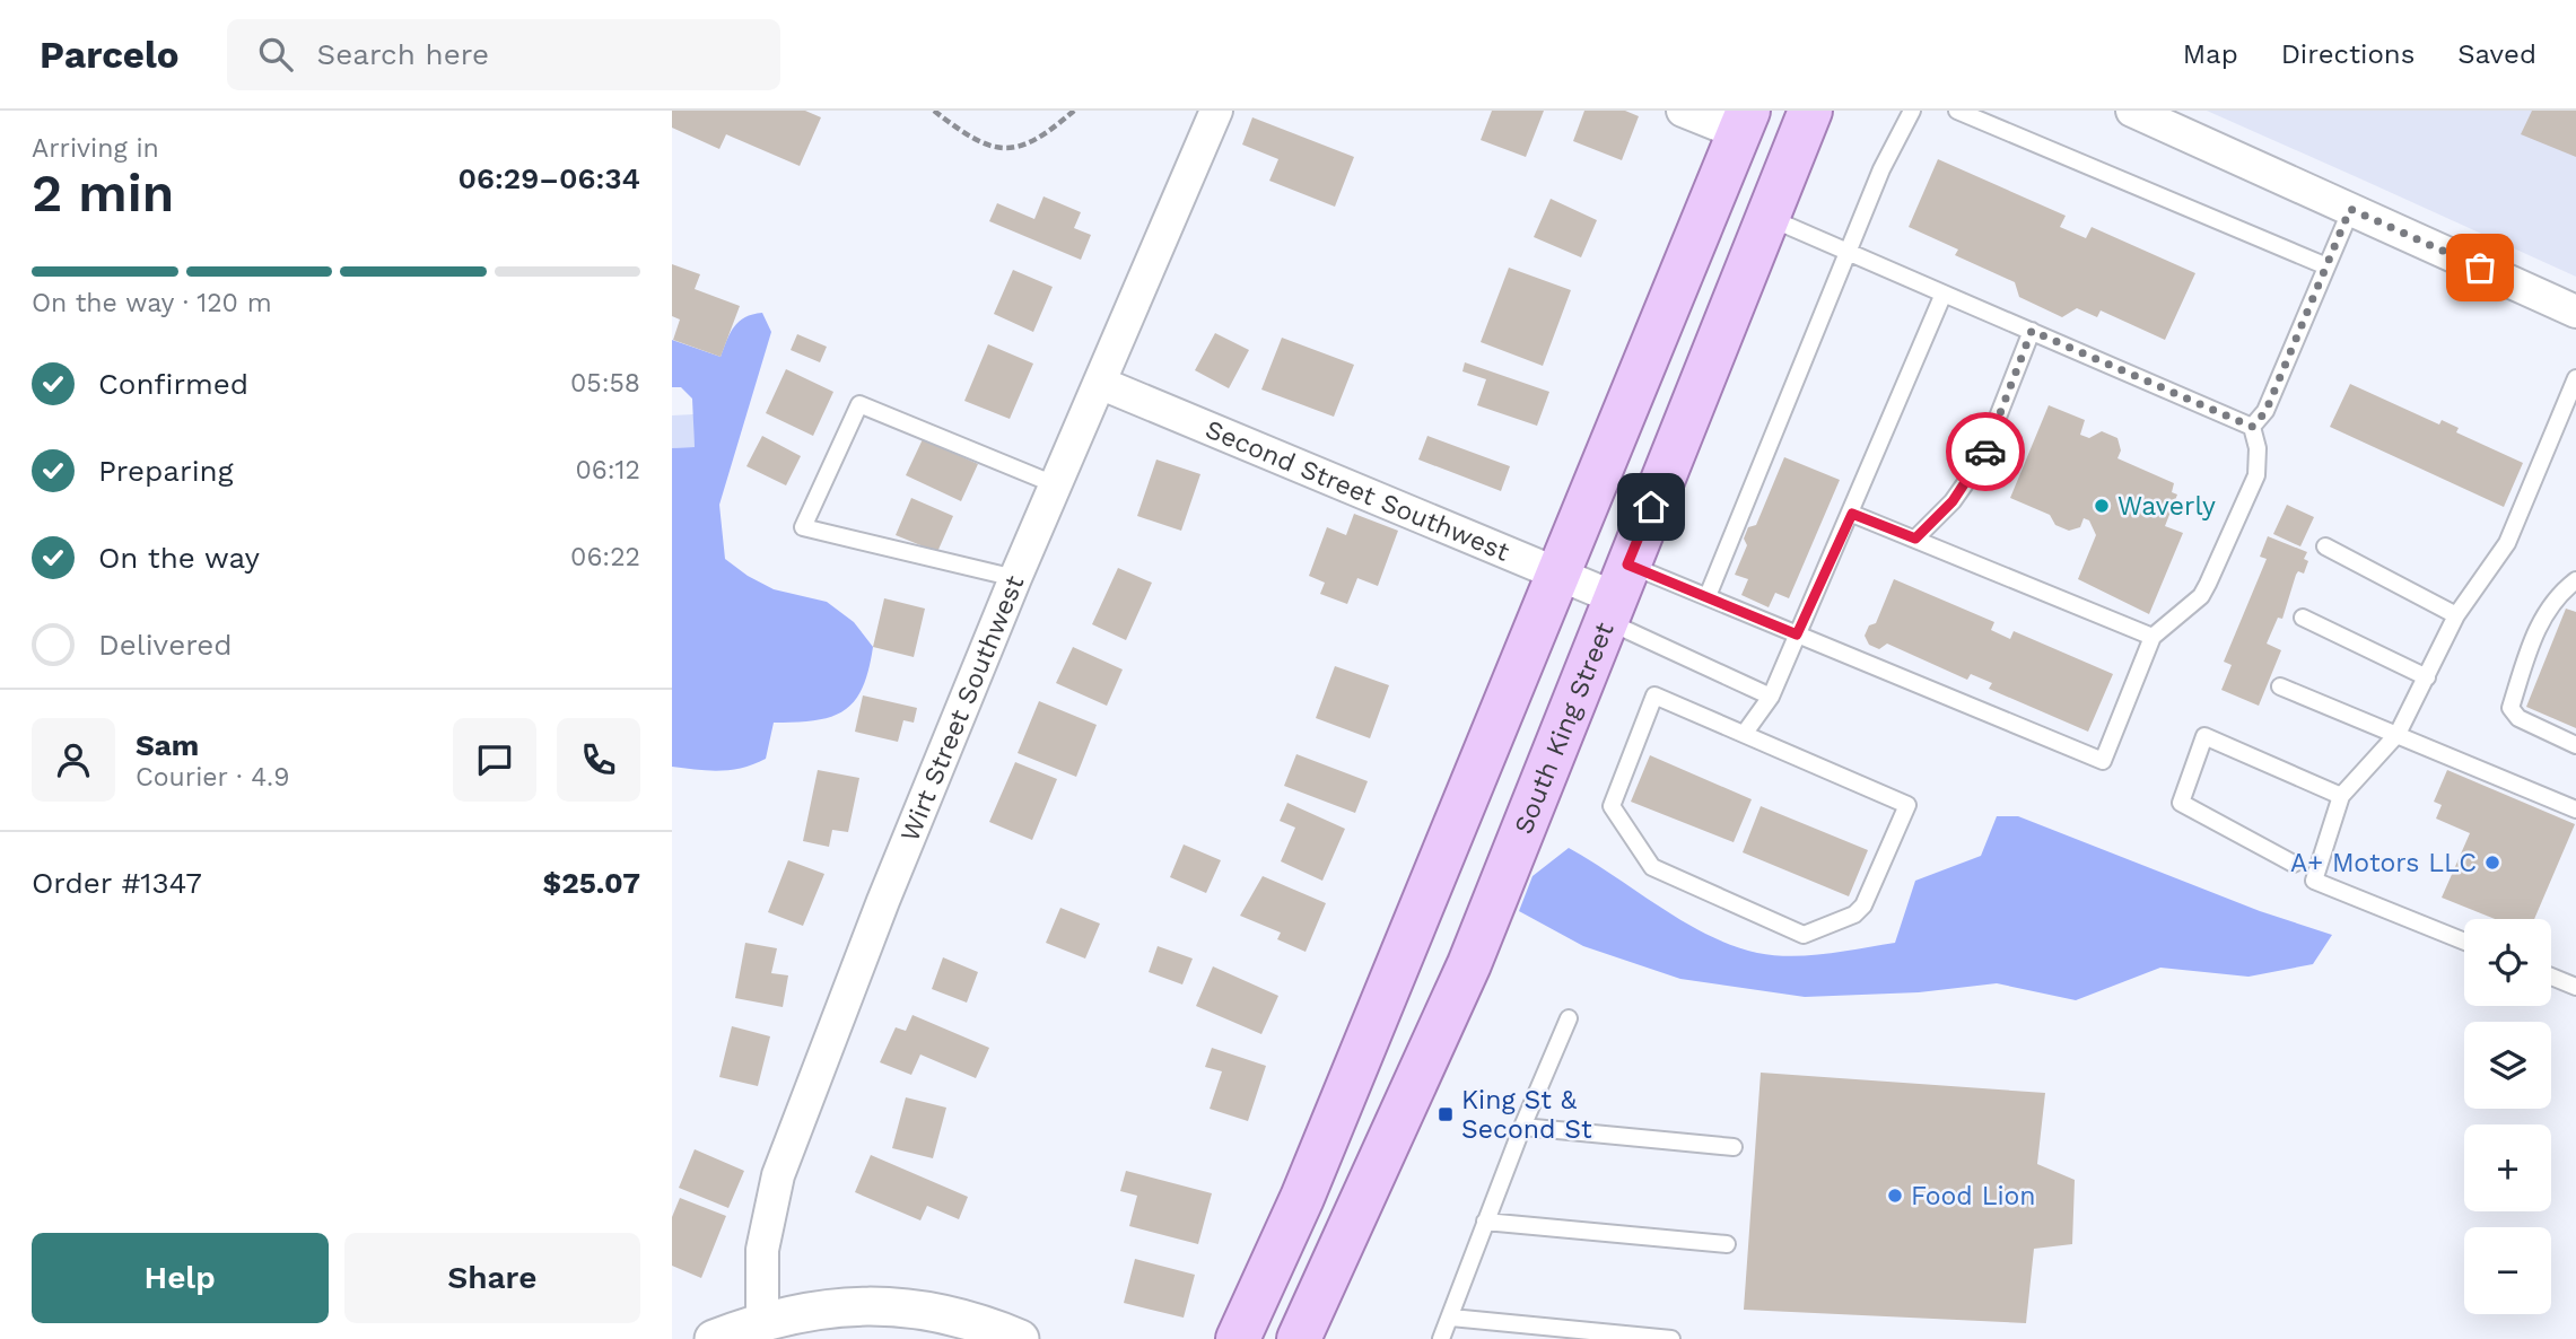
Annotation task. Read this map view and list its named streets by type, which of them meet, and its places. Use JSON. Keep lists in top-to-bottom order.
{
  "streets": {
    "main road": ["South King Street"],
    "street": ["Second Street Southwest", "Wirt Street Southwest"]
  },
  "crossings": [
    ["Second Street Southwest", "Wirt Street Southwest"],
    ["Second Street Southwest", "South King Street"]
  ],
  "places": {
    "other": ["Waverly", "A+ Motors LLC", "Food Lion"],
    "transit": ["King St & Second St"]
  },
  "page": {
    "header": "Parcelo",
    "search": "Search here",
    "nav": ["Map", "Directions", "Saved"],
    "heading": ["2 min", "Arriving in", "06:29–06:34"],
    "panel": [
      "Sam",
      "Courier · 4.9",
      "Order #1347",
      "$25.07"
    ],
    "bar": "On the way · 120 m",
    "list": [
      ["Confirmed", "05:58"],
      ["Preparing", "06:12"],
      ["On the way", "06:22"],
      "Delivered"
    ],
    "map_buttons": ["+", "−"],
    "buttons": ["Help", "Share"]
  }
}
